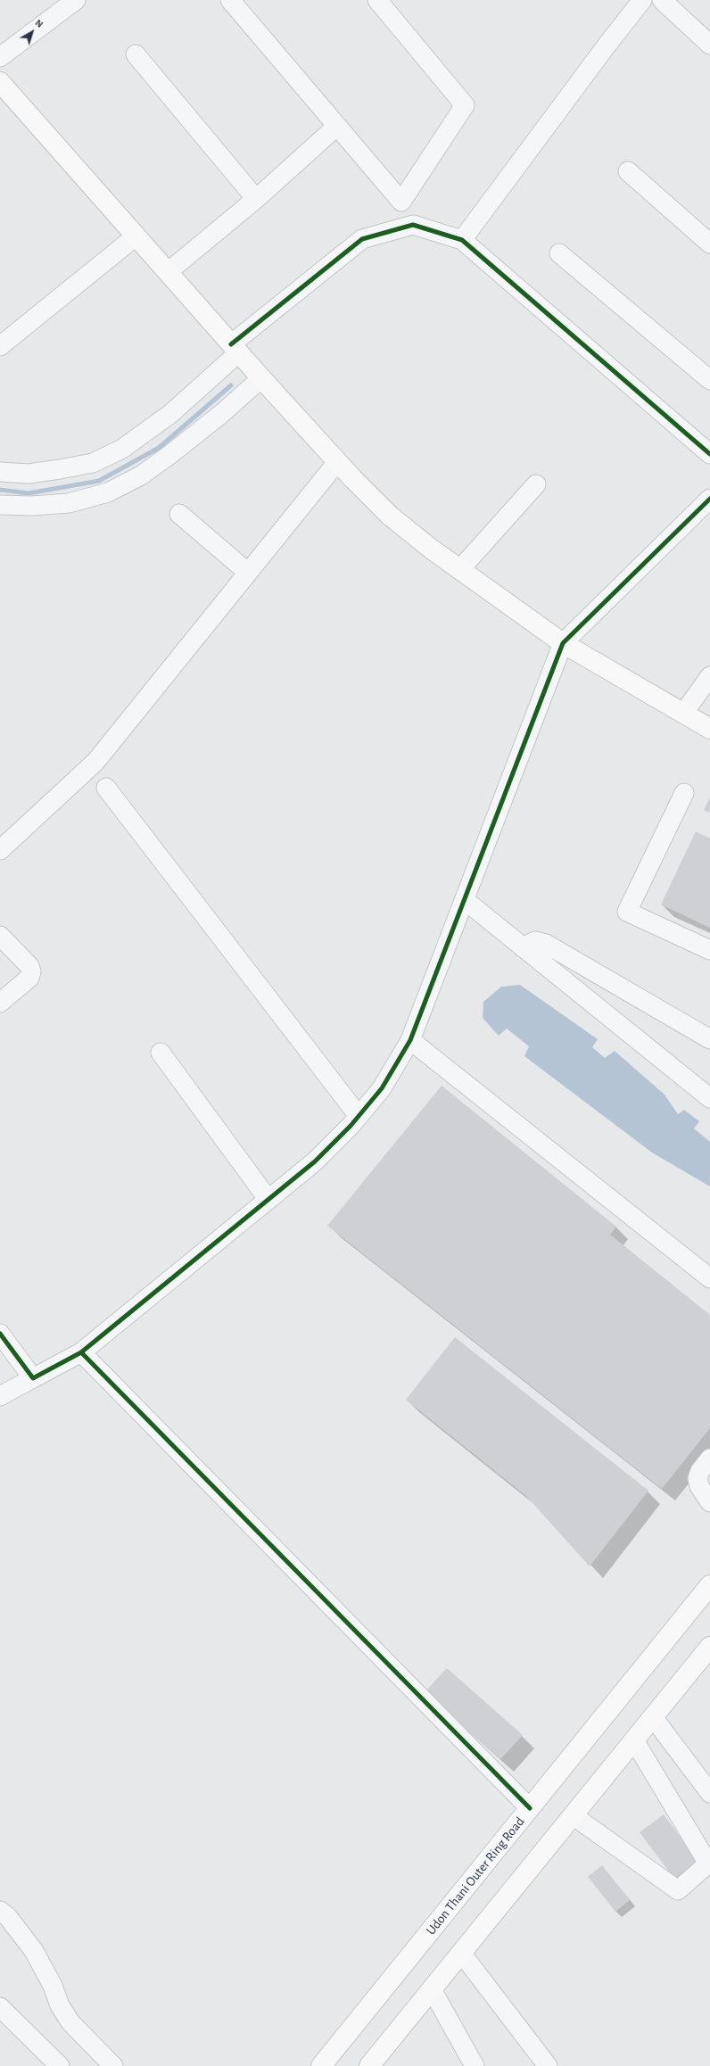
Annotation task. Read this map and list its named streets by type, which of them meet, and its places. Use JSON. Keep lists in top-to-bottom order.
{
  "streets": {
    "main road": ["Udon Thani Outer Ring Road"]
  },
  "north": "top right"
}
